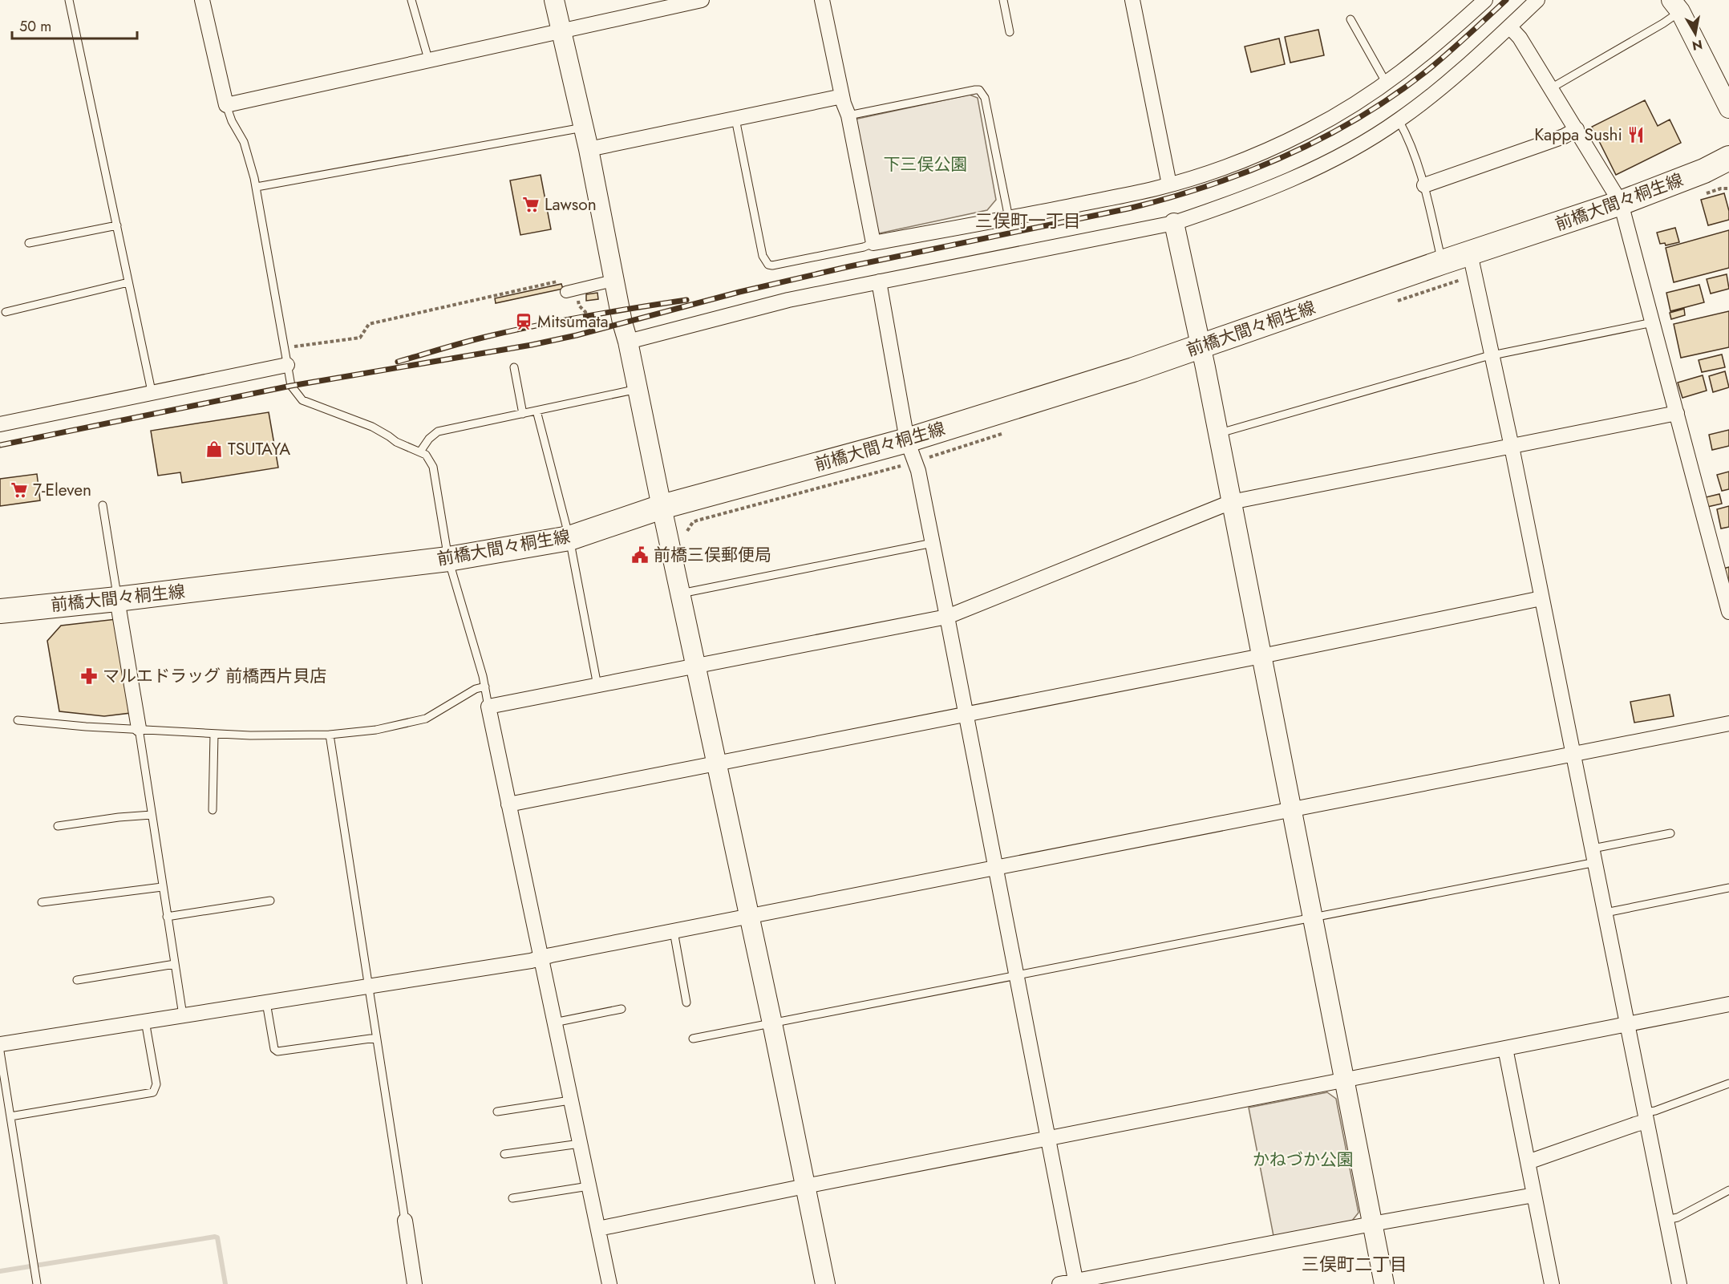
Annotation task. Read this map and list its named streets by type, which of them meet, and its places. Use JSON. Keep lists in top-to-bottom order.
{
  "streets": {
    "main road": ["前橋大間々桐生線"]
  },
  "districts": ["三俣町一丁目", "三俣町二丁目"],
  "parks": ["下三俣公園", "かねづか公園"],
  "places": {
    "restaurant": ["Kappa Sushi"],
    "supermarket": ["Lawson", "7-Eleven"],
    "station": ["Mitsumata"],
    "shop": ["TSUTAYA"],
    "public building": ["前橋三俣郵便局"],
    "pharmacy": ["マルエドラッグ 前橋西片貝店"]
  },
  "scale_bar": "50 m",
  "north": "bottom"
}
